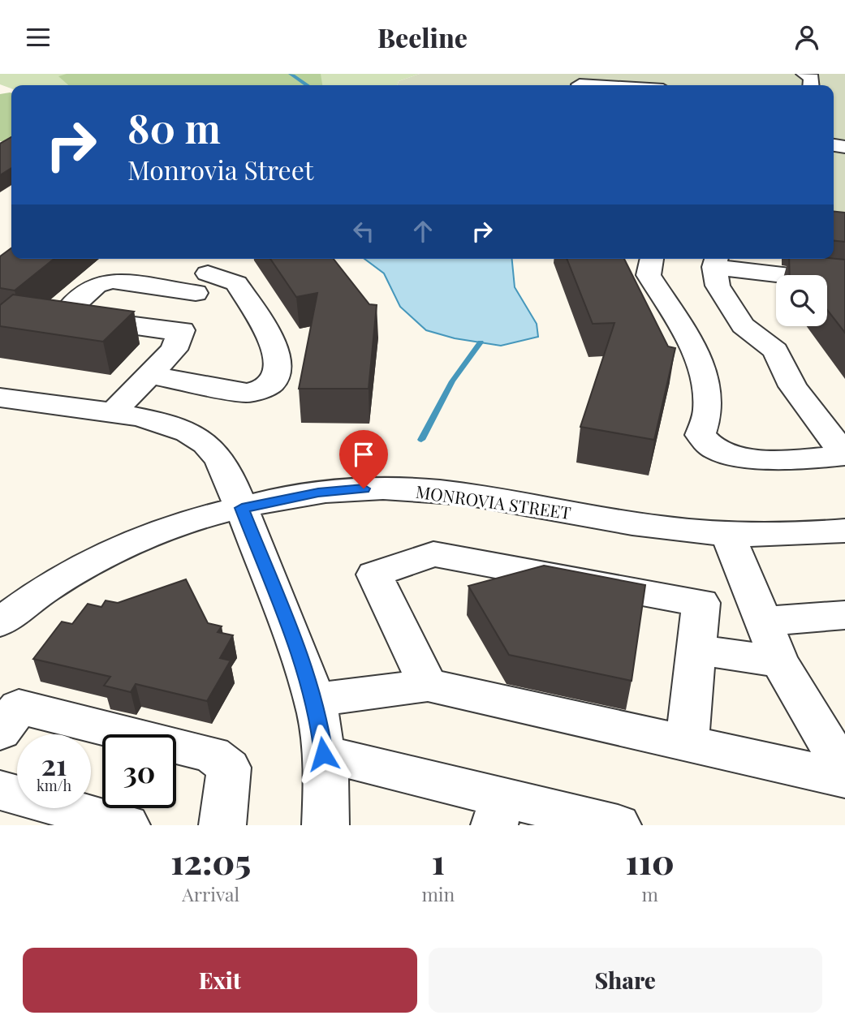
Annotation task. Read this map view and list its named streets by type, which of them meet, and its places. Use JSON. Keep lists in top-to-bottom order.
{
  "streets": {
    "street": ["MONROVIA STREET"]
  },
  "page": {
    "header": "Beeline",
    "turn": ["80 m", "Monrovia Street"],
    "speed": "21 km/h",
    "limit": "30",
    "eta": [
      "12:05",
      "Arrival",
      "1",
      "min",
      "110",
      "m"
    ],
    "buttons": ["Exit", "Share"]
  }
}
